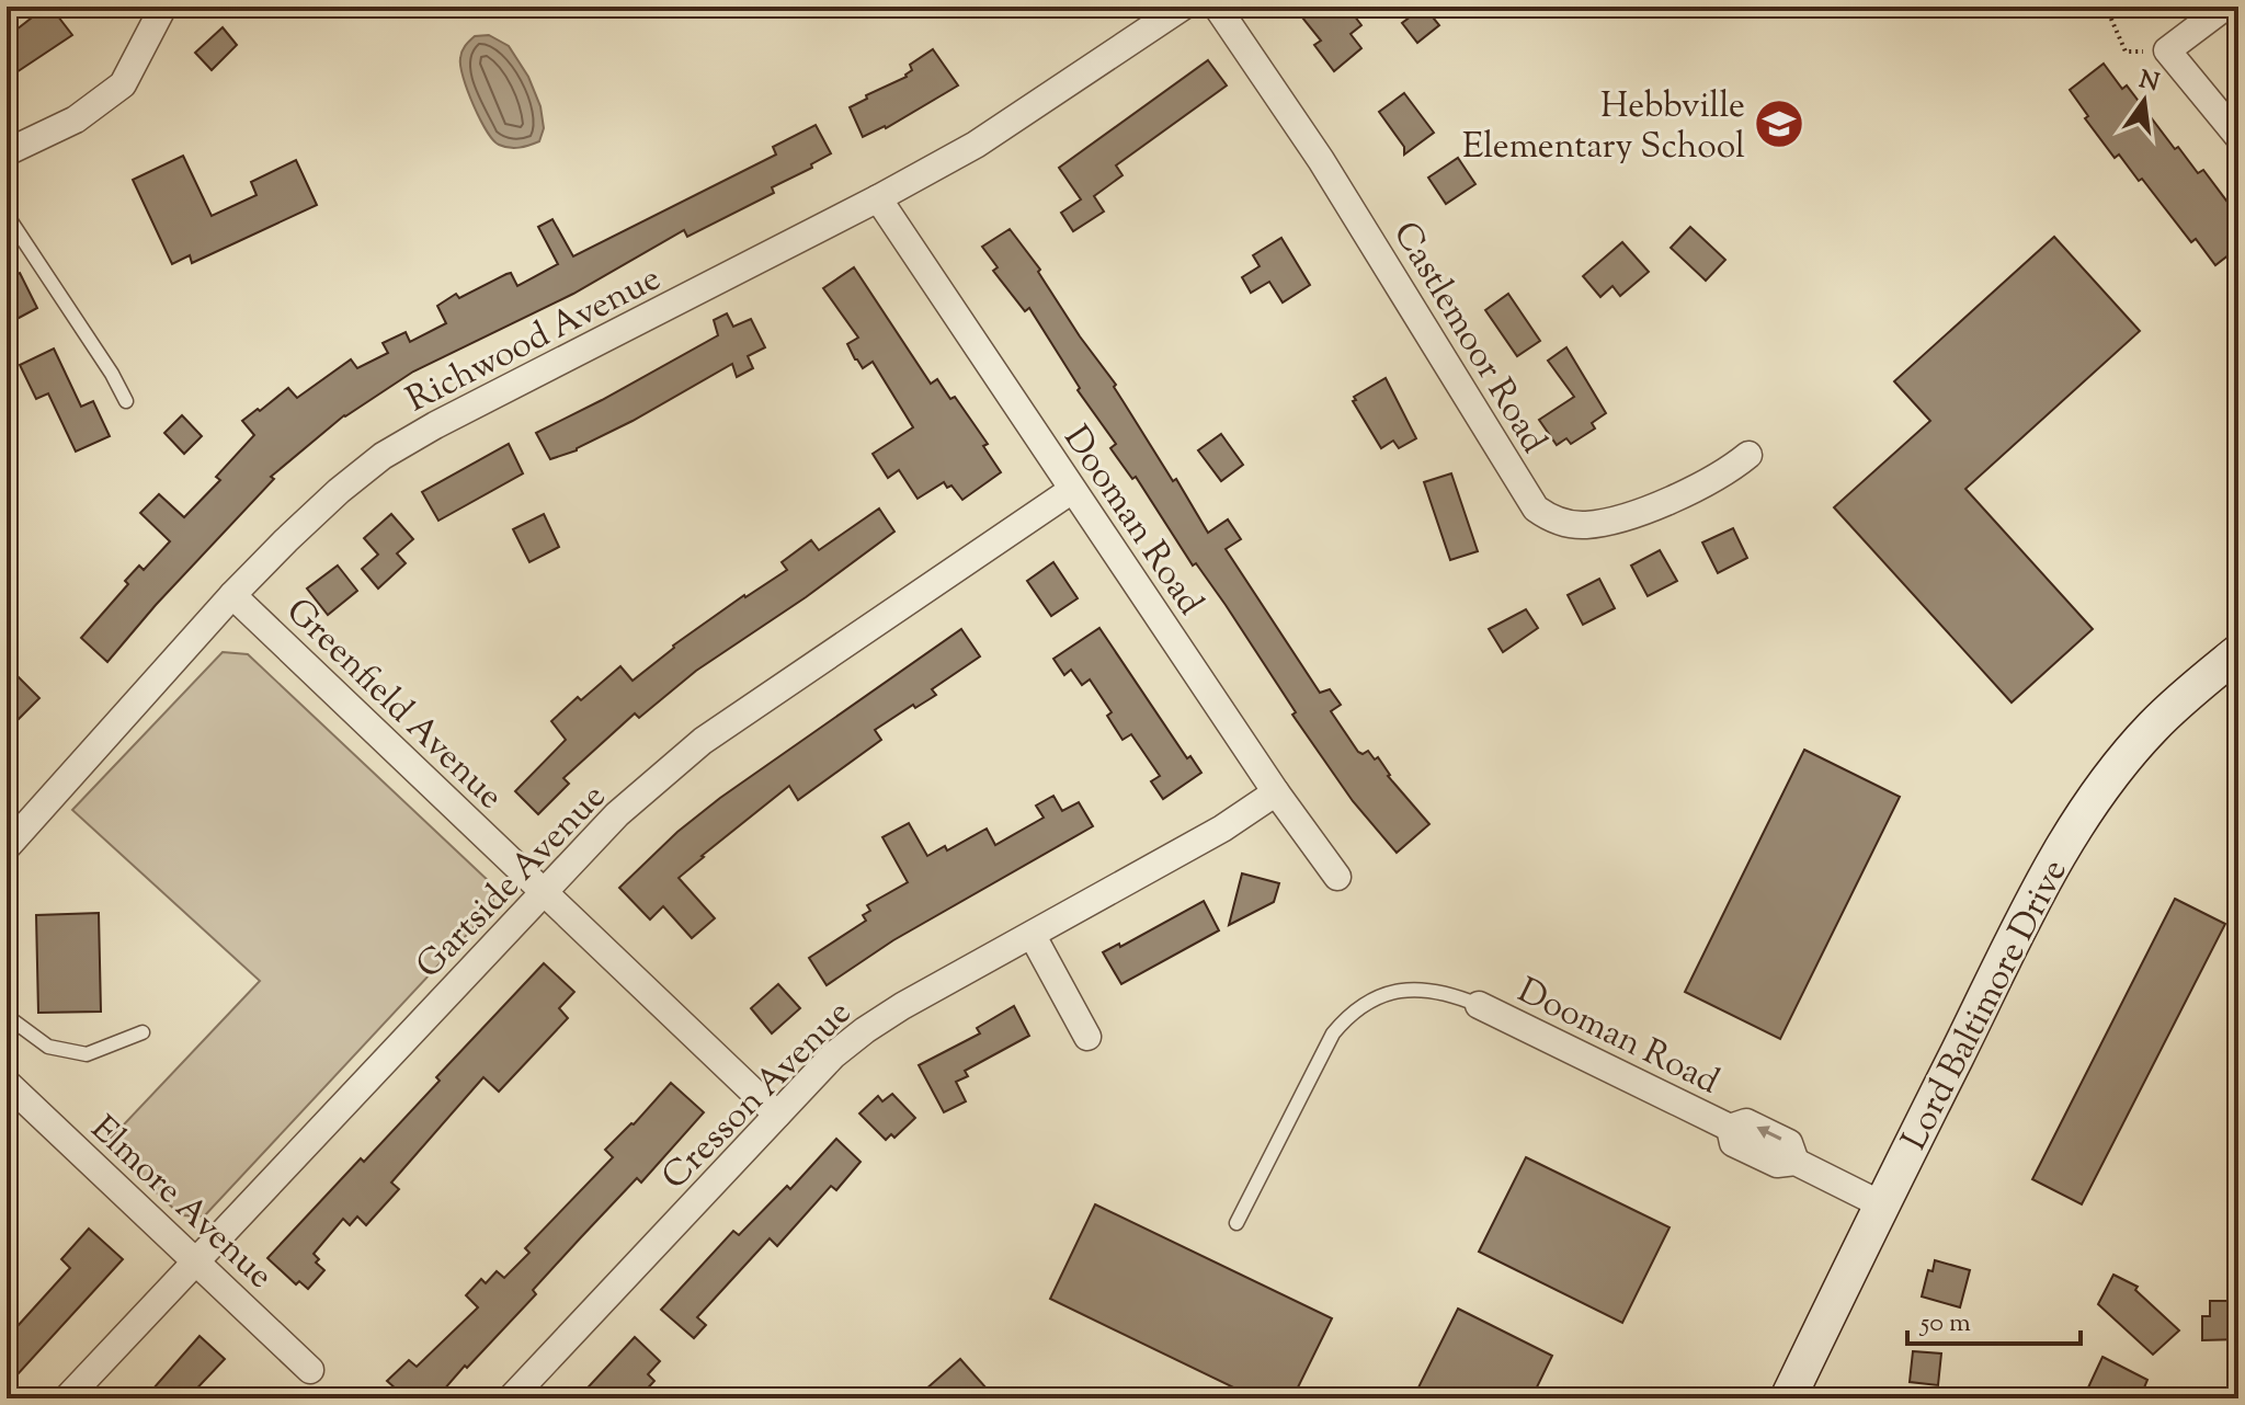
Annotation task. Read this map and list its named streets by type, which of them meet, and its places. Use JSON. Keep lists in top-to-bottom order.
{
  "streets": {
    "main road": ["Lord Baltimore Drive"],
    "street": [
      "Castlemoor Road",
      "Richwood Avenue",
      "Dooman Road",
      "Greenfield Avenue",
      "Gartside Avenue",
      "Cresson Avenue",
      "Elmore Avenue"
    ]
  },
  "crossings": [
    ["Richwood Avenue", "Dooman Road"],
    ["Richwood Avenue", "Greenfield Avenue"],
    ["Dooman Road", "Gartside Avenue"],
    ["Dooman Road", "Lord Baltimore Drive"],
    ["Dooman Road", "Cresson Avenue"],
    ["Greenfield Avenue", "Gartside Avenue"],
    ["Greenfield Avenue", "Cresson Avenue"],
    ["Gartside Avenue", "Elmore Avenue"]
  ],
  "places": {
    "school or university": ["Hebbville Elementary School"]
  },
  "scale_bar": "50 m",
  "north": "top"
}
